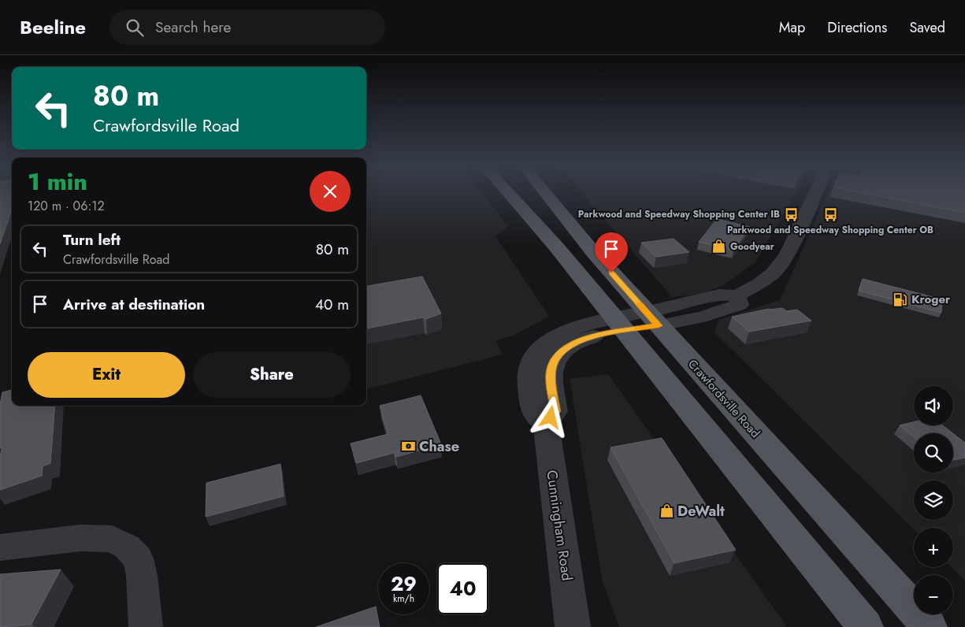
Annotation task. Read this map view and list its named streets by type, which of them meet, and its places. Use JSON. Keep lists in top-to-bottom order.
{
  "streets": {
    "main road": ["Crawfordsville Road"],
    "street": ["Cunningham Road"]
  },
  "crossings": [
    ["Crawfordsville Road", "Cunningham Road"]
  ],
  "places": {
    "bus stop": ["Parkwood and Speedway Shopping Center IB", "Parkwood and Speedway Shopping Center OB"],
    "shop": ["Goodyear", "DeWalt"],
    "fuel station": ["Kroger"],
    "bank": ["Chase"]
  },
  "page": {
    "header": "Beeline",
    "search": "Search here",
    "nav": ["Map", "Directions", "Saved"],
    "turn": ["80 m", "Crawfordsville Road"],
    "heading": ["1 min", "120 m · 06:12"],
    "list": [
      {
        "name": "Turn left",
        "note": "Crawfordsville Road",
        "value": "80 m"
      },
      {
        "name": "Arrive at destination",
        "value": "40 m"
      }
    ],
    "buttons": ["Exit", "Share"],
    "map_buttons": ["+", "−"],
    "speed": "29 km/h",
    "limit": "40"
  }
}
